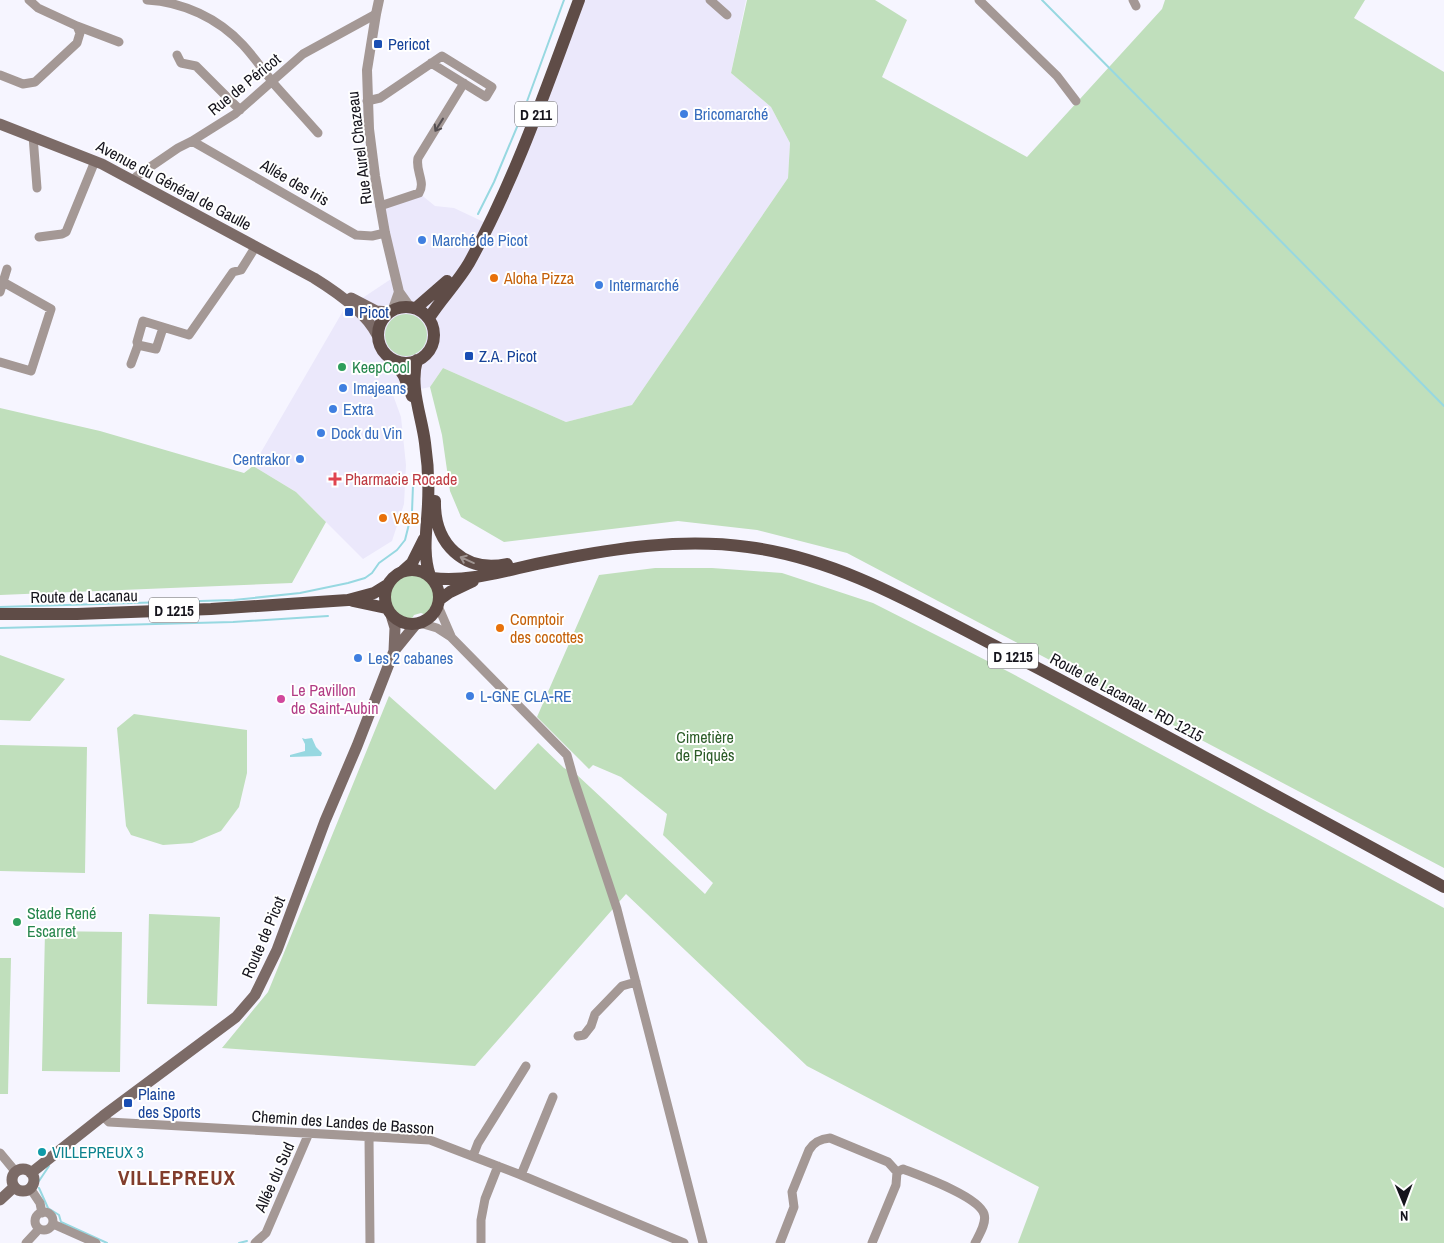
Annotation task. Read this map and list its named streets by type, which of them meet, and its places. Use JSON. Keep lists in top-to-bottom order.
{
  "streets": {
    "main road": [
      "D 211",
      "Avenue du Général de Gaulle",
      "Route de Lacanau",
      "D 1215",
      "Route de Lacanau - RD 1215",
      "Route de Picot"
    ],
    "street": [
      "Rue de Péricot",
      "Rue Aurel Chazeau",
      "Allée des Iris",
      "Chemin des Landes de Basson",
      "Allée du Sud"
    ]
  },
  "crossings": [
    ["Rue de Péricot", "Rue Aurel Chazeau"],
    ["Rue de Péricot", "Allée des Iris"],
    ["Rue de Péricot", "Avenue du Général de Gaulle"],
    ["D 211", "Rue Aurel Chazeau"],
    ["D 211", "Avenue du Général de Gaulle"],
    ["Rue Aurel Chazeau", "Allée des Iris"],
    ["Rue Aurel Chazeau", "Avenue du Général de Gaulle"],
    ["Route de Lacanau", "D 1215"],
    ["D 1215", "Route de Lacanau - RD 1215"],
    ["D 1215", "Route de Picot"],
    ["Route de Picot", "Chemin des Landes de Basson"],
    ["Chemin des Landes de Basson", "Allée du Sud"]
  ],
  "districts": ["VILLEPREUX"],
  "parks": ["Cimetière de Piquès"],
  "places": {
    "transit": [
      "Pericot",
      "Picot",
      "Z.A. Picot",
      "Plaine des Sports"
    ],
    "other": [
      "Bricomarché",
      "Marché de Picot",
      "Aloha Pizza",
      "Intermarché",
      "KeepCool",
      "Imajeans",
      "Extra",
      "Dock du Vin",
      "Centrakor",
      "V&B",
      "Comptoir des cocottes",
      "Les 2 cabanes",
      "L-GNE CLA-RE",
      "Le Pavillon de Saint-Aubin",
      "Stade René Escarret",
      "VILLEPREUX 3"
    ],
    "health": ["Pharmacie Rocade"]
  },
  "north": "bottom"
}
